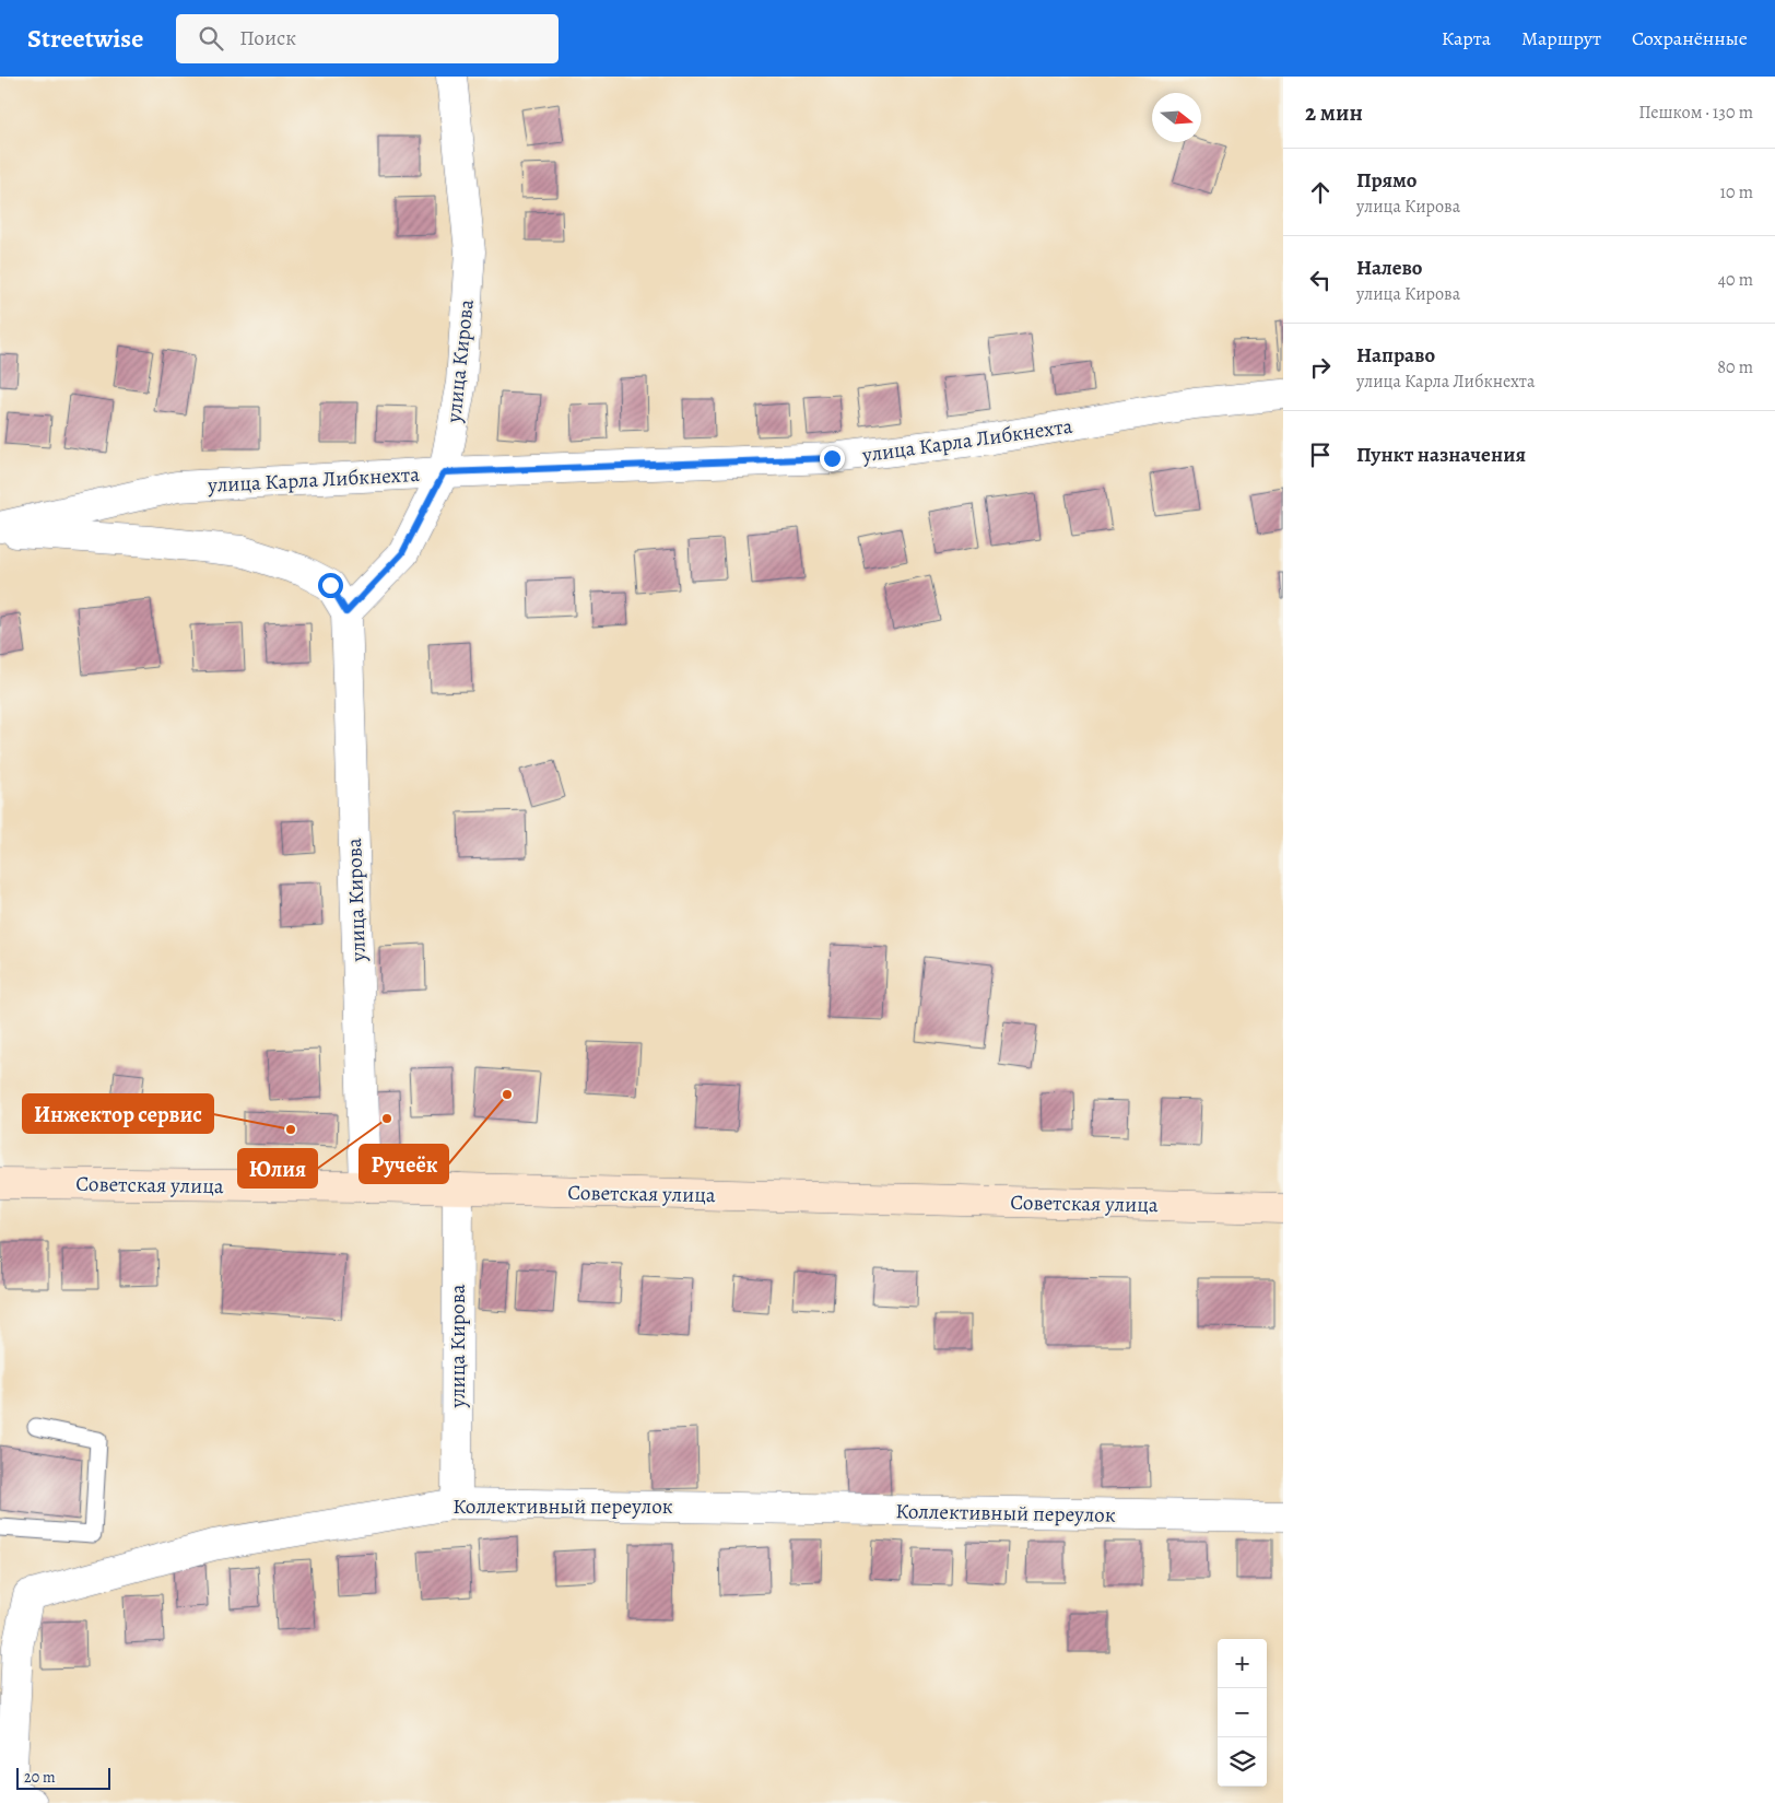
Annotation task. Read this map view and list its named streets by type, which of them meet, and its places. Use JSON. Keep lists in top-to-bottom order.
{
  "streets": {
    "main road": ["Советская улица"],
    "street": ["улица Кирова", "улица Карла Либкнехта", "Коллективный переулок"]
  },
  "crossings": [
    ["улица Кирова", "улица Карла Либкнехта"],
    ["улица Кирова", "Советская улица"],
    ["улица Кирова", "Коллективный переулок"]
  ],
  "places": ["Ручеёк", "Юлия", "Инжектор сервис"],
  "scale_bar": "20 m",
  "north": "right",
  "page": {
    "header": "Streetwise",
    "search": "Поиск",
    "nav": ["Карта", "Маршрут", "Сохранённые"],
    "heading": ["2 мин", "Пешком · 130 m"],
    "list": [
      ["Прямо", "улица Кирова", "10 m"],
      ["Налево", "улица Кирова", "40 m"],
      ["Направо", "улица Карла Либкнехта", "80 m"],
      "Пункт назначения"
    ],
    "map_buttons": ["+", "−"],
    "scale": "20 m"
  }
}
